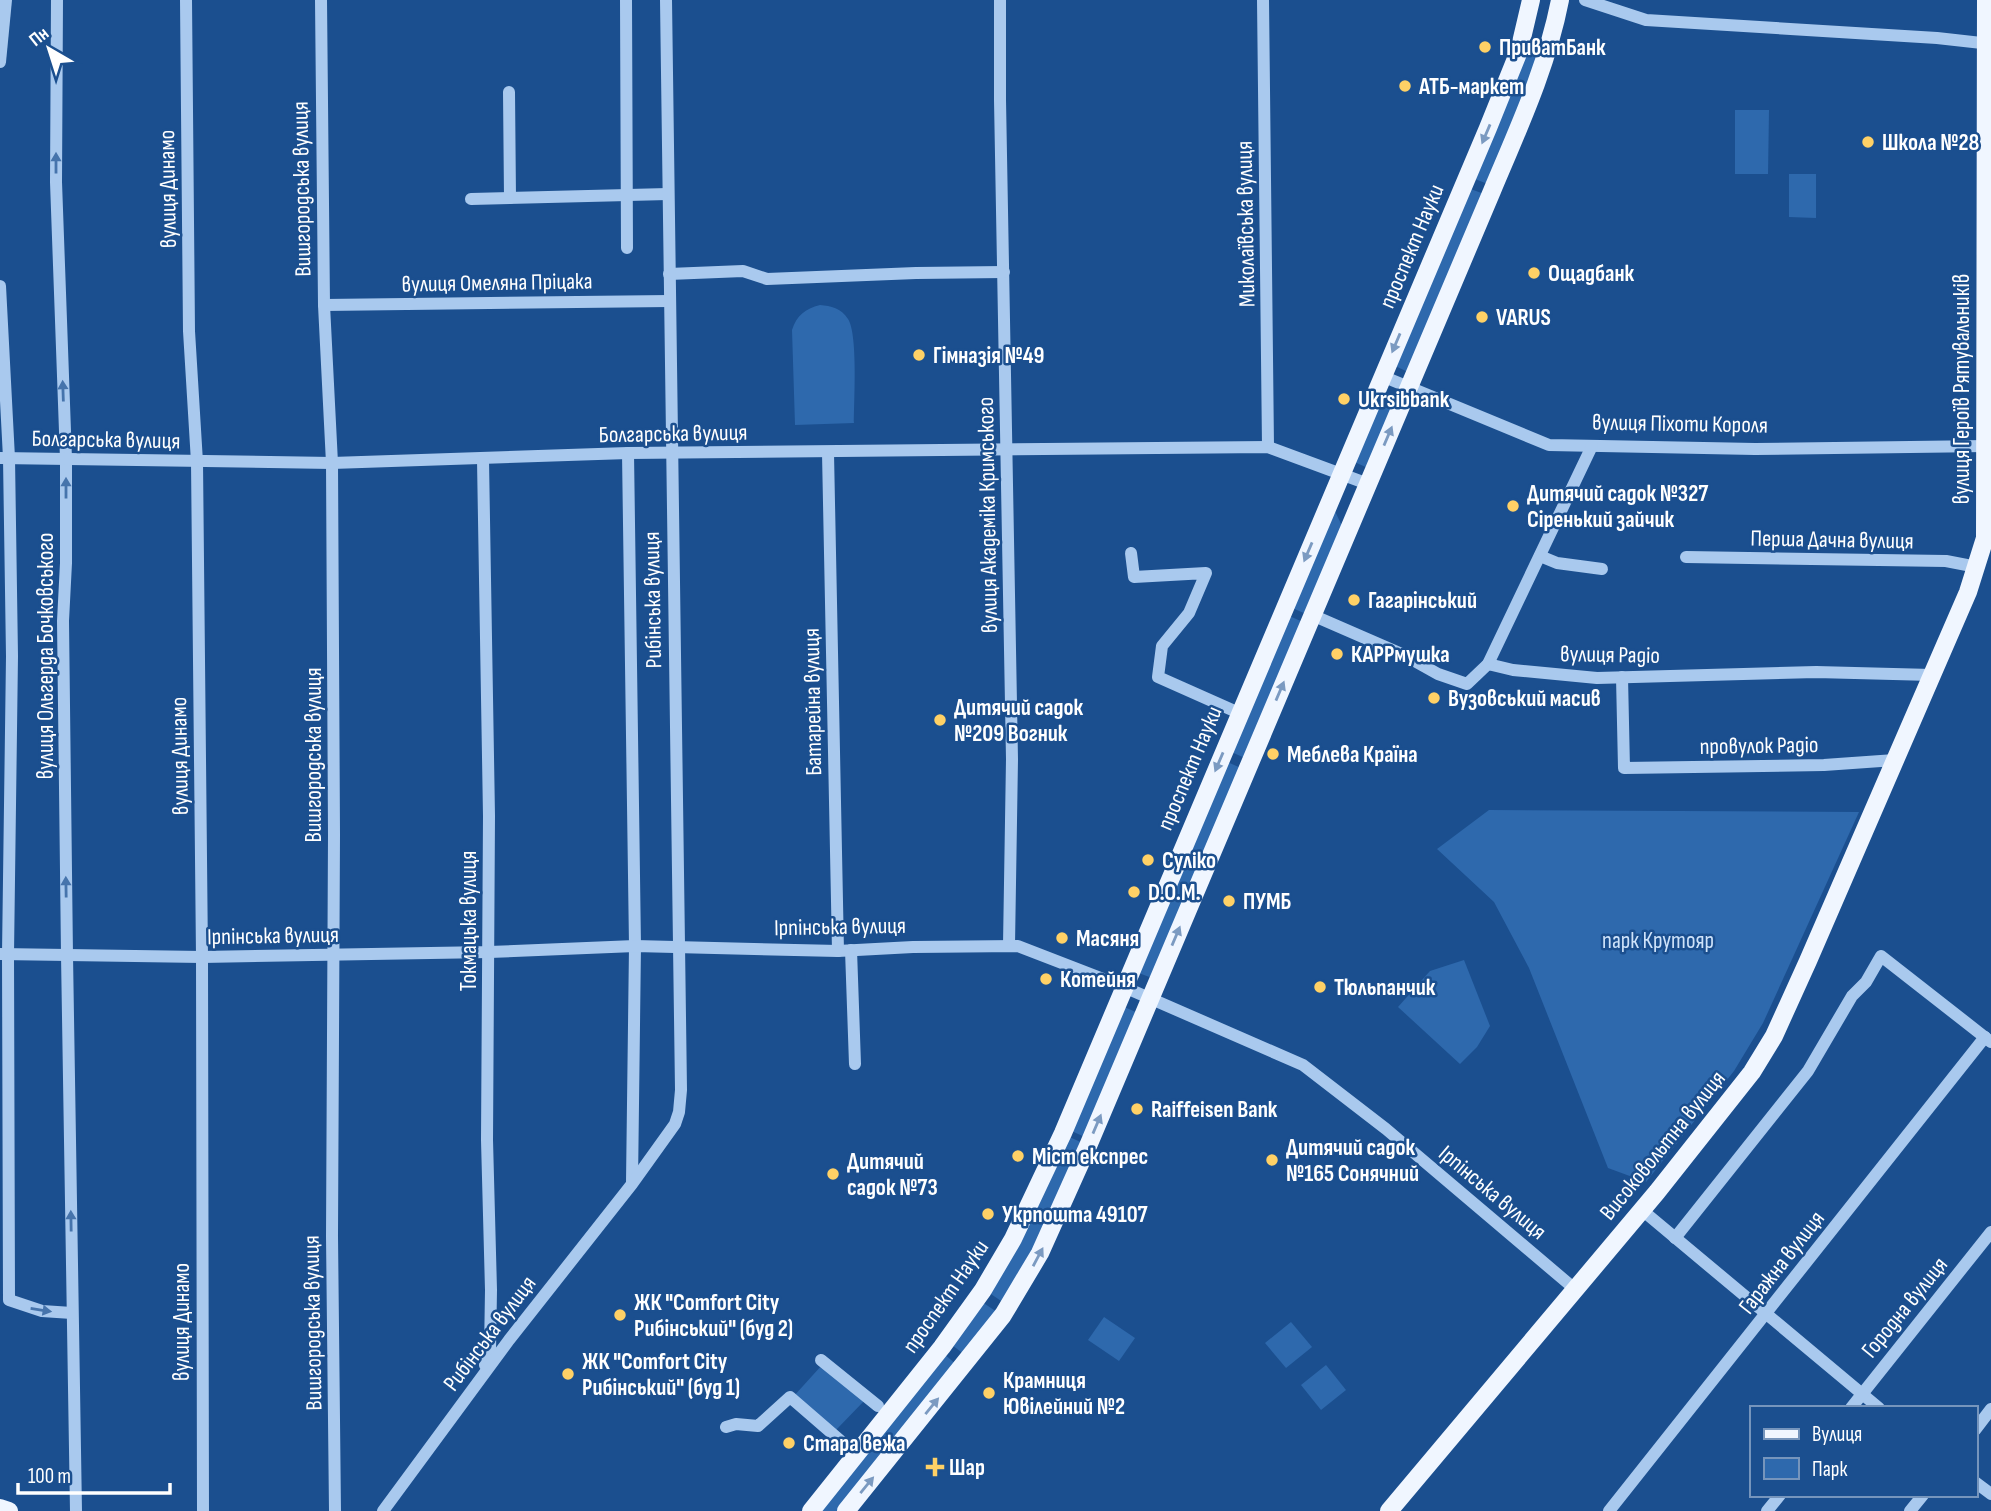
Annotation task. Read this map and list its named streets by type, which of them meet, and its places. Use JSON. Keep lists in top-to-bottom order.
{
  "streets": {
    "main road": ["проспект Науки", "вулиця Героїв Рятувальників", "Високовольтна вулиця"],
    "street": [
      "вулиця Динамо",
      "Вишгородська вулиця",
      "Миколаївська вулиця",
      "вулиця Омеляна Пріцака",
      "вулиця Піхоти Короля",
      "Болгарська вулиця",
      "вулиця Академіка Кримського",
      "Перша Дачна вулиця",
      "Рибінська вулиця",
      "вулиця Радіо",
      "вулиця Ольгерда Бочковського",
      "Батарейна вулиця",
      "провулок Радіо",
      "Токмацька вулиця",
      "Ірпінська вулиця",
      "Гаражна вулиця",
      "Городна вулиця"
    ]
  },
  "crossings": [
    ["вулиця Динамо", "Болгарська вулиця"],
    ["вулиця Динамо", "Ірпінська вулиця"],
    ["Вишгородська вулиця", "вулиця Омеляна Пріцака"],
    ["Вишгородська вулиця", "Болгарська вулиця"],
    ["Вишгородська вулиця", "Ірпінська вулиця"],
    ["Миколаївська вулиця", "Болгарська вулиця"],
    ["проспект Науки", "вулиця Піхоти Короля"],
    ["проспект Науки", "Болгарська вулиця"],
    ["проспект Науки", "Ірпінська вулиця"],
    ["вулиця Омеляна Пріцака", "Рибінська вулиця"],
    ["вулиця Героїв Рятувальників", "вулиця Піхоти Короля"],
    ["вулиця Героїв Рятувальників", "Перша Дачна вулиця"],
    ["вулиця Героїв Рятувальників", "вулиця Радіо"],
    ["вулиця Героїв Рятувальників", "провулок Радіо"],
    ["вулиця Героїв Рятувальників", "Високовольтна вулиця"],
    ["Болгарська вулиця", "вулиця Академіка Кримського"],
    ["Болгарська вулиця", "Рибінська вулиця"],
    ["Болгарська вулиця", "вулиця Ольгерда Бочковського"],
    ["Болгарська вулиця", "Батарейна вулиця"],
    ["Болгарська вулиця", "Токмацька вулиця"],
    ["вулиця Академіка Кримського", "Ірпінська вулиця"],
    ["Рибінська вулиця", "Токмацька вулиця"],
    ["Рибінська вулиця", "Ірпінська вулиця"],
    ["вулиця Радіо", "провулок Радіо"],
    ["вулиця Ольгерда Бочковського", "Ірпінська вулиця"],
    ["Батарейна вулиця", "Ірпінська вулиця"],
    ["провулок Радіо", "Високовольтна вулиця"],
    ["Токмацька вулиця", "Ірпінська вулиця"],
    ["Ірпінська вулиця", "Високовольтна вулиця"]
  ],
  "parks": ["парк Крутояр"],
  "places": {
    "other": [
      "ПриватБанк",
      "АТБ-маркет",
      "Школа №28",
      "Ощадбанк",
      "VARUS",
      "Гімназія №49",
      "Ukrsibbank",
      "Дитячий садок №327 Сіренький зайчик",
      "Гагарінський",
      "КАРРмушка",
      "Вузовський масив",
      "Дитячий садок №209 Вогник",
      "Меблева Країна",
      "Сулiко",
      "D.O.M.",
      "ПУМБ",
      "Масяня",
      "Котейня",
      "Тюльпанчик",
      "Raiffeisen Bank",
      "Міст експрес",
      "Дитячий садок №165 Сонячний",
      "Дитячий садок №73",
      "Укрпошта 49107",
      "ЖК \"Comfort City Рибінський\" (буд 2)",
      "ЖК \"Comfort City Рибінський\" (буд 1)",
      "Крамниця Ювілейний №2",
      "Стара вежа"
    ],
    "health": ["Шар"]
  },
  "legend": ["Вулиця", "Парк"],
  "scale_bar": "100 m",
  "north": "top left"
}
